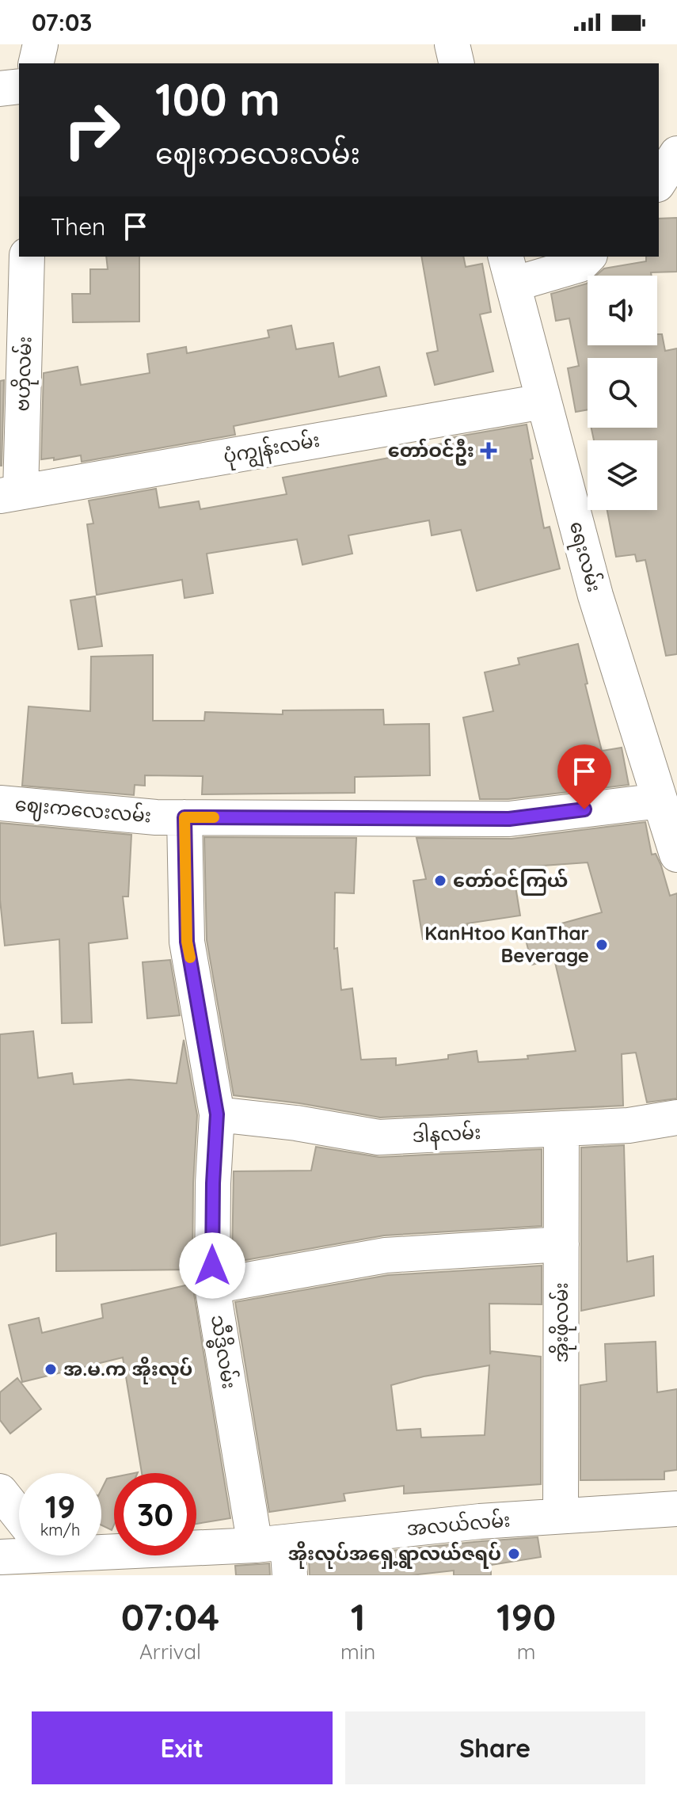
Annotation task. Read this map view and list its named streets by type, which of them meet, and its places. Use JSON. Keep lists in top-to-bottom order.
{
  "streets": {
    "street": [
      "ဗဟိုလမ်း",
      "ပုံကျွန်းလမ်း",
      "ရေးလမ်း",
      "ဈေးကလေးလမ်း",
      "ဒါနလမ်း",
      "အိုးဖိုလမ်း",
      "သီဒ္ဓိလမ်း",
      "အလယ်လမ်း"
    ]
  },
  "crossings": [
    ["ဗဟိုလမ်း", "ပုံကျွန်းလမ်း"],
    ["ပုံကျွန်းလမ်း", "ရေးလမ်း"],
    ["ရေးလမ်း", "ဈေးကလေးလမ်း"],
    ["ဈေးကလေးလမ်း", "သီဒ္ဓိလမ်း"],
    ["ဒါနလမ်း", "အိုးဖိုလမ်း"],
    ["ဒါနလမ်း", "သီဒ္ဓိလမ်း"],
    ["အိုးဖိုလမ်း", "အလယ်လမ်း"],
    ["သီဒ္ဓိလမ်း", "အလယ်လမ်း"]
  ],
  "places": {
    "health": ["တော်ဝင်ဦး"],
    "other": [
      "တော်ဝင်ကြယ်",
      "KanHtoo KanThar Beverage",
      "အ.မ.က အိုးလုပ်",
      "အိုးလုပ်အရှေ့ရွာလယ်ဇရပ်"
    ]
  },
  "page": {
    "status": "07:03",
    "turn": ["100 m", "ဈေးကလေးလမ်း"],
    "then": "Then",
    "speed": "19 km/h",
    "limit": "30",
    "eta": [
      "07:04",
      "Arrival",
      "1",
      "min",
      "190",
      "m"
    ],
    "buttons": ["Exit", "Share"]
  }
}
